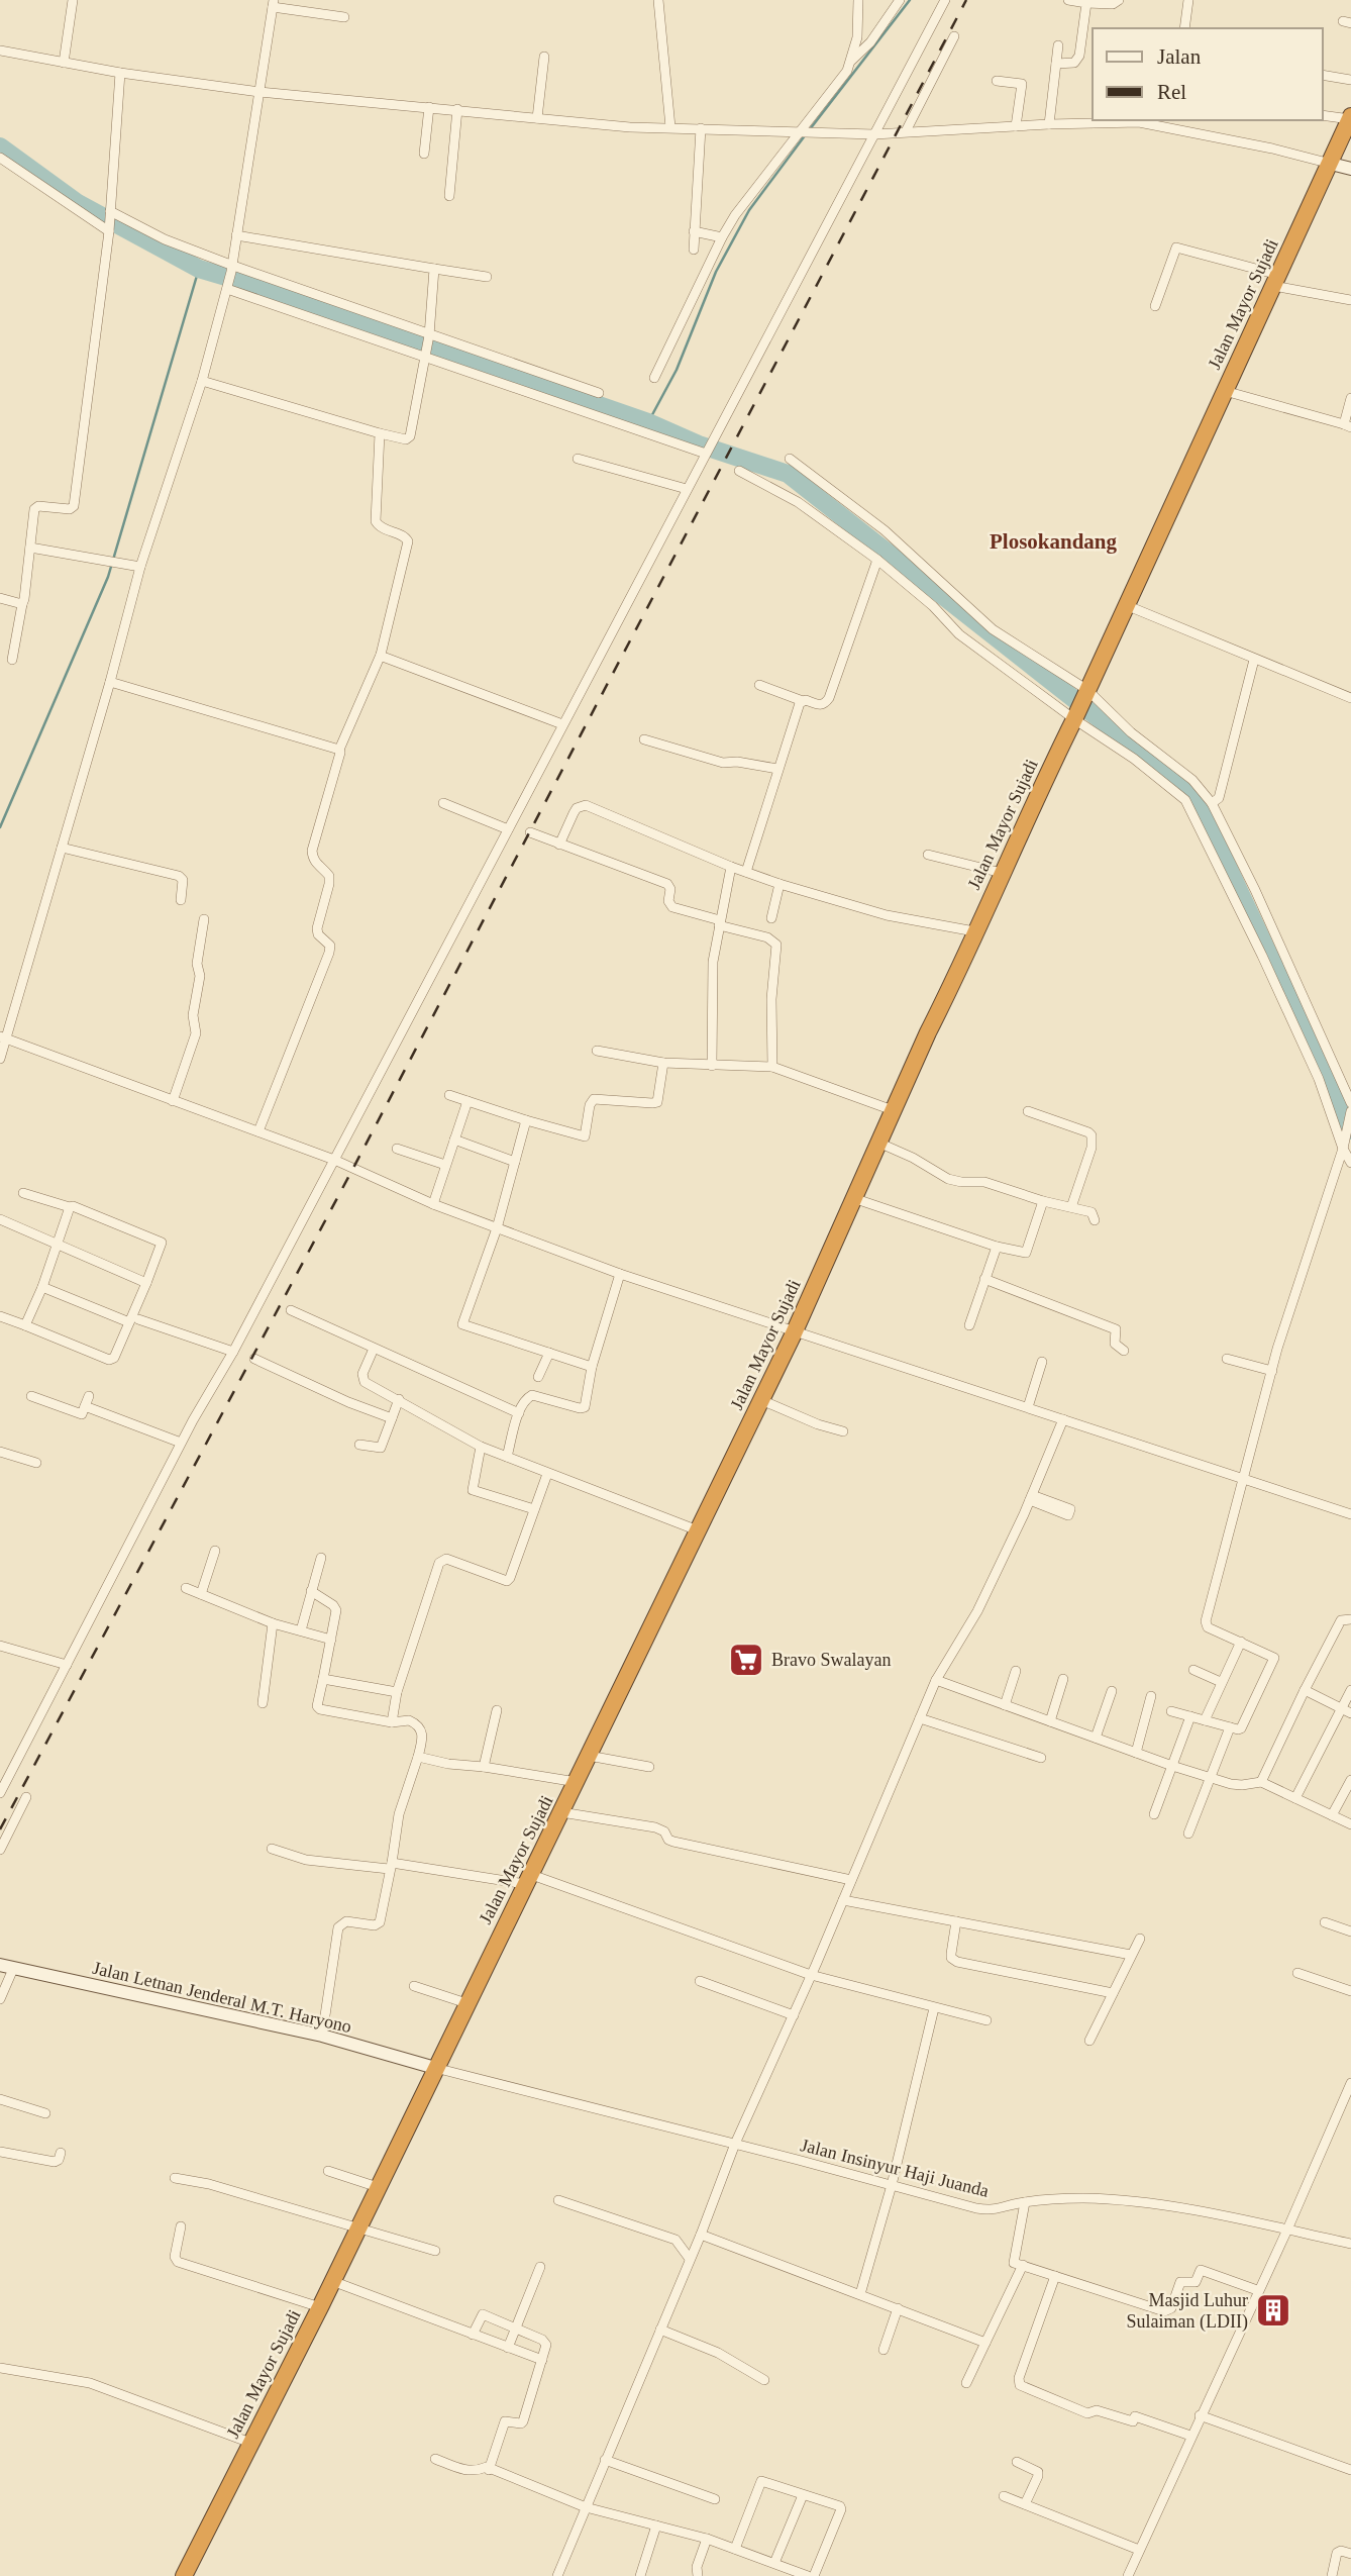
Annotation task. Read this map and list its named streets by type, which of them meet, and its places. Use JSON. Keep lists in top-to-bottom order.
{
  "streets": {
    "highway": ["Jalan Mayor Sujadi"],
    "main road": ["Jalan Letnan Jenderal M.T. Haryono"],
    "street": ["Jalan Insinyur Haji Juanda"]
  },
  "crossings": [
    ["Jalan Mayor Sujadi", "Jalan Letnan Jenderal M.T. Haryono"],
    ["Jalan Mayor Sujadi", "Jalan Insinyur Haji Juanda"],
    ["Jalan Letnan Jenderal M.T. Haryono", "Jalan Insinyur Haji Juanda"]
  ],
  "districts": ["Plosokandang"],
  "places": {
    "supermarket": ["Bravo Swalayan"],
    "building": ["Masjid Luhur Sulaiman (LDII)"]
  },
  "legend": ["Jalan", "Rel"]
}
